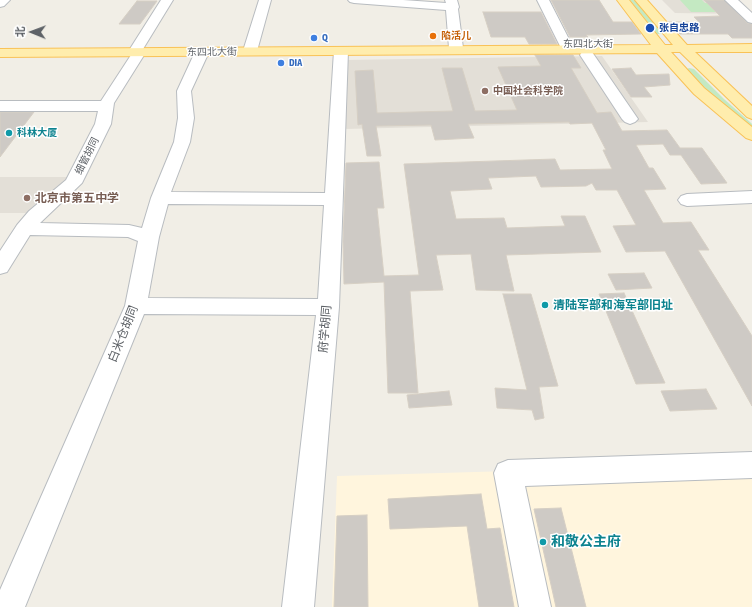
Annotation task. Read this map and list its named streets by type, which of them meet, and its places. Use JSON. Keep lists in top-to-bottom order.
{
  "streets": {
    "main road": ["东四北大街"],
    "street": ["细管胡同", "府学胡同", "白米仓胡同"]
  },
  "crossings": [
    ["东四北大街", "细管胡同"],
    ["东四北大街", "府学胡同"],
    ["东四北大街", "白米仓胡同"]
  ],
  "places": [
    "张自忠路",
    "陷活儿",
    "Q",
    "DIA",
    "中国社会科学院",
    "科林大厦",
    "北京市第五中学",
    "清陆军部和海军部旧址",
    "和敬公主府"
  ],
  "north": "left"
}
